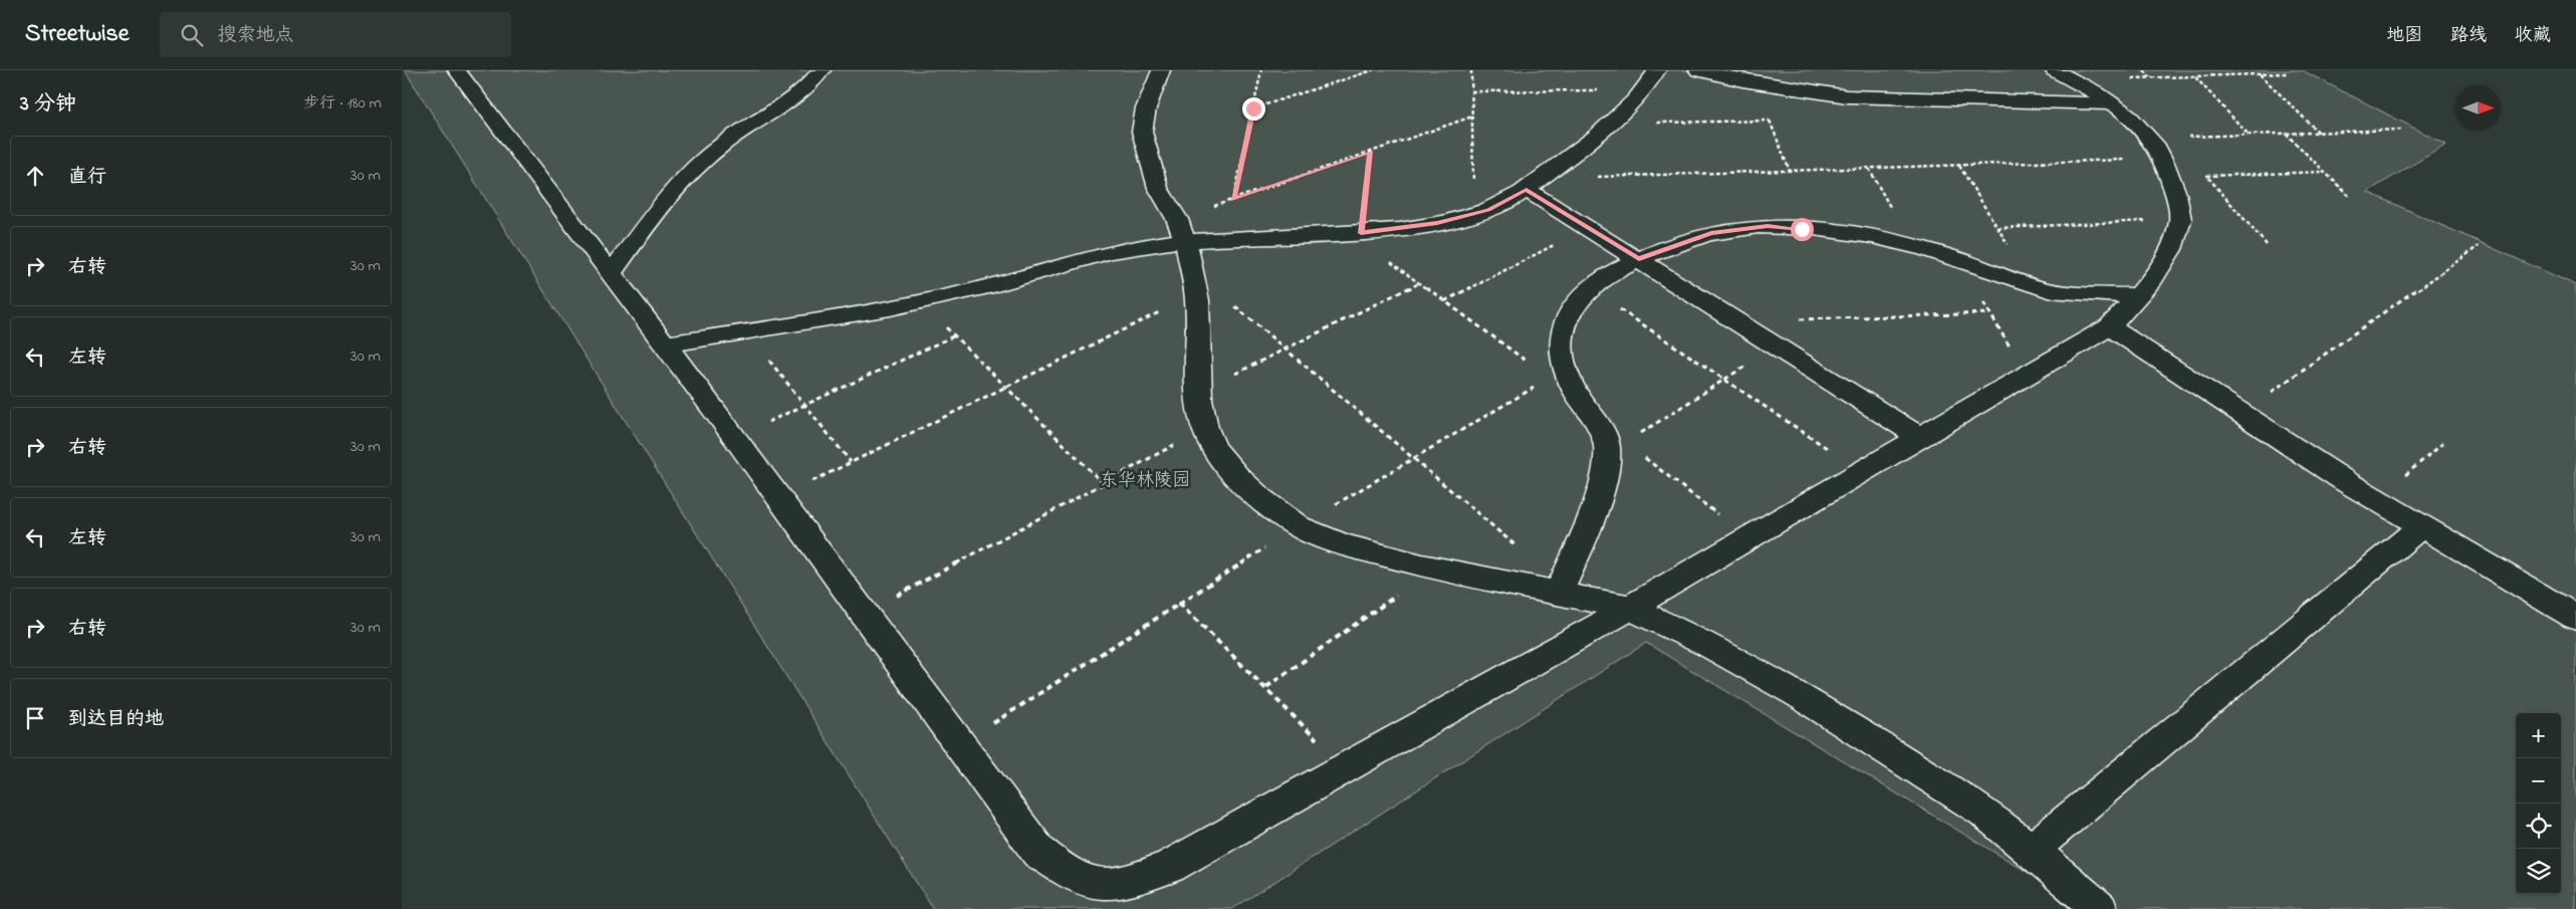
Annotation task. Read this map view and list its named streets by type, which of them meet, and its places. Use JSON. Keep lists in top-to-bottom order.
{
  "parks": ["东华林陵园"],
  "north": "right",
  "page": {
    "header": "Streetwise",
    "search": "搜索地点",
    "nav": ["地图", "路线", "收藏"],
    "heading": ["3 分钟", "步行 · 180 m"],
    "list": [
      ["直行", "30 m"],
      ["右转", "30 m"],
      ["左转", "30 m"],
      ["右转", "30 m"],
      ["左转", "30 m"],
      ["右转", "30 m"],
      "到达目的地"
    ],
    "map_buttons": ["+", "−"]
  }
}
